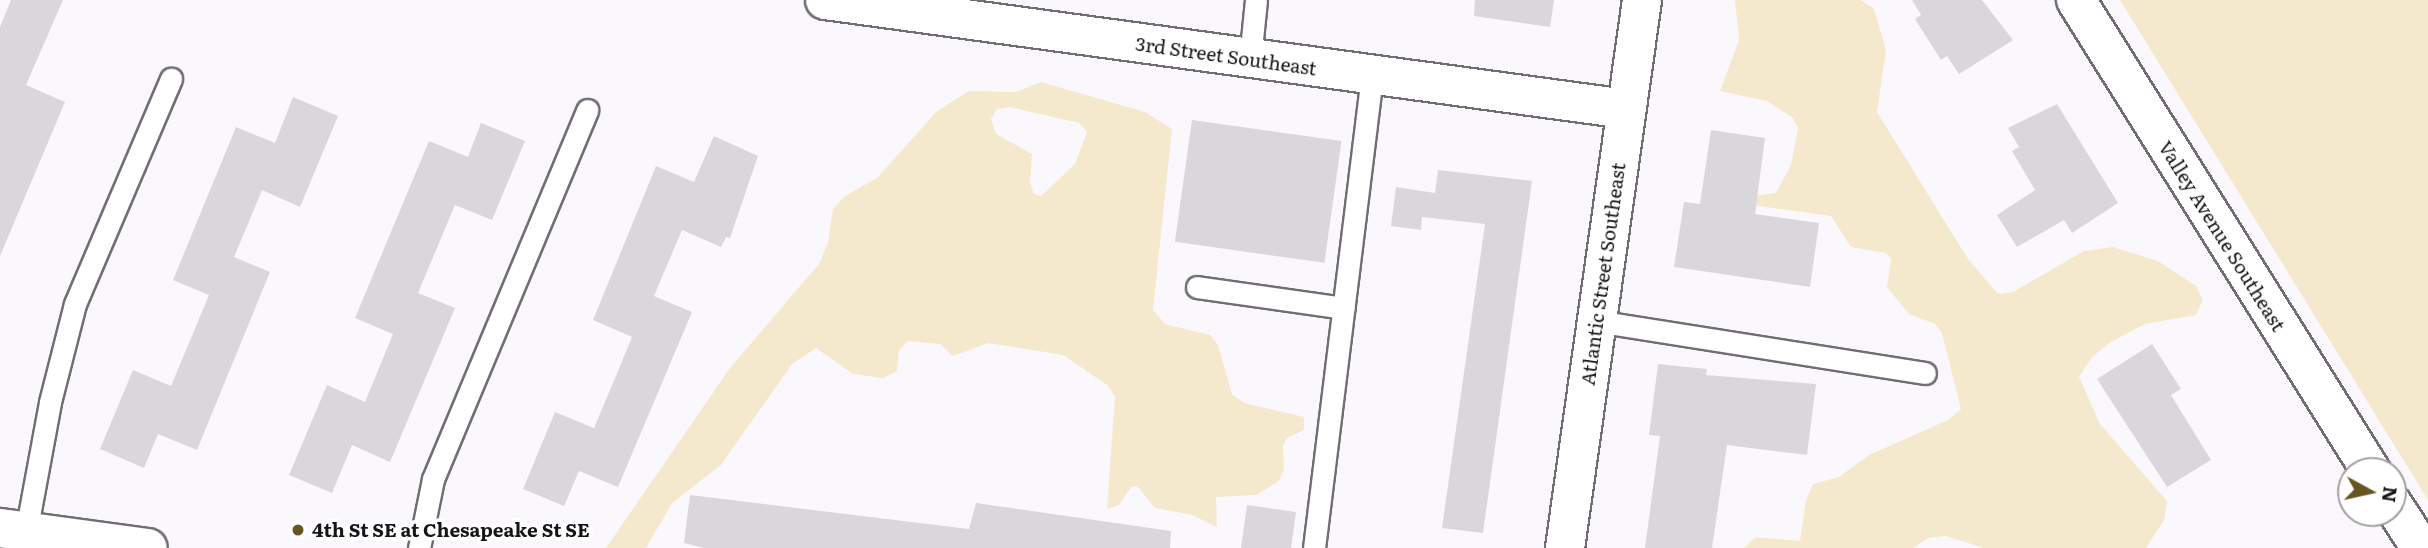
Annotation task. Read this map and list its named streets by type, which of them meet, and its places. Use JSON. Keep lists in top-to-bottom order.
{
  "streets": {
    "street": ["3rd Street Southeast", "Valley Avenue Southeast", "Atlantic Street Southeast"]
  },
  "crossings": [
    ["3rd Street Southeast", "Atlantic Street Southeast"]
  ],
  "places": ["4th St SE at Chesapeake St SE"],
  "north": "right"
}
